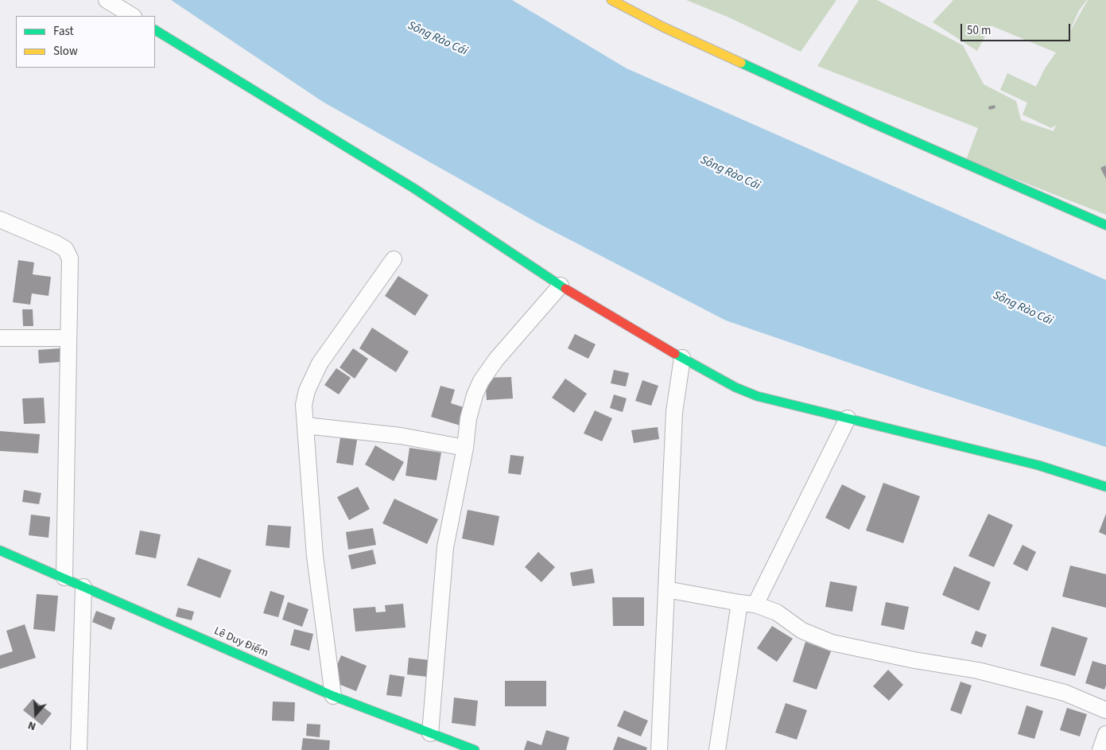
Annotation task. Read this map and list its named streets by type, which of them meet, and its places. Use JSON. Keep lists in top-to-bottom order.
{
  "streets": {
    "street": ["Lê Duy Điếm"]
  },
  "water": ["Sông Rào Cái"],
  "legend": ["Fast", "Slow"],
  "scale_bar": "50 m",
  "north": "bottom"
}
